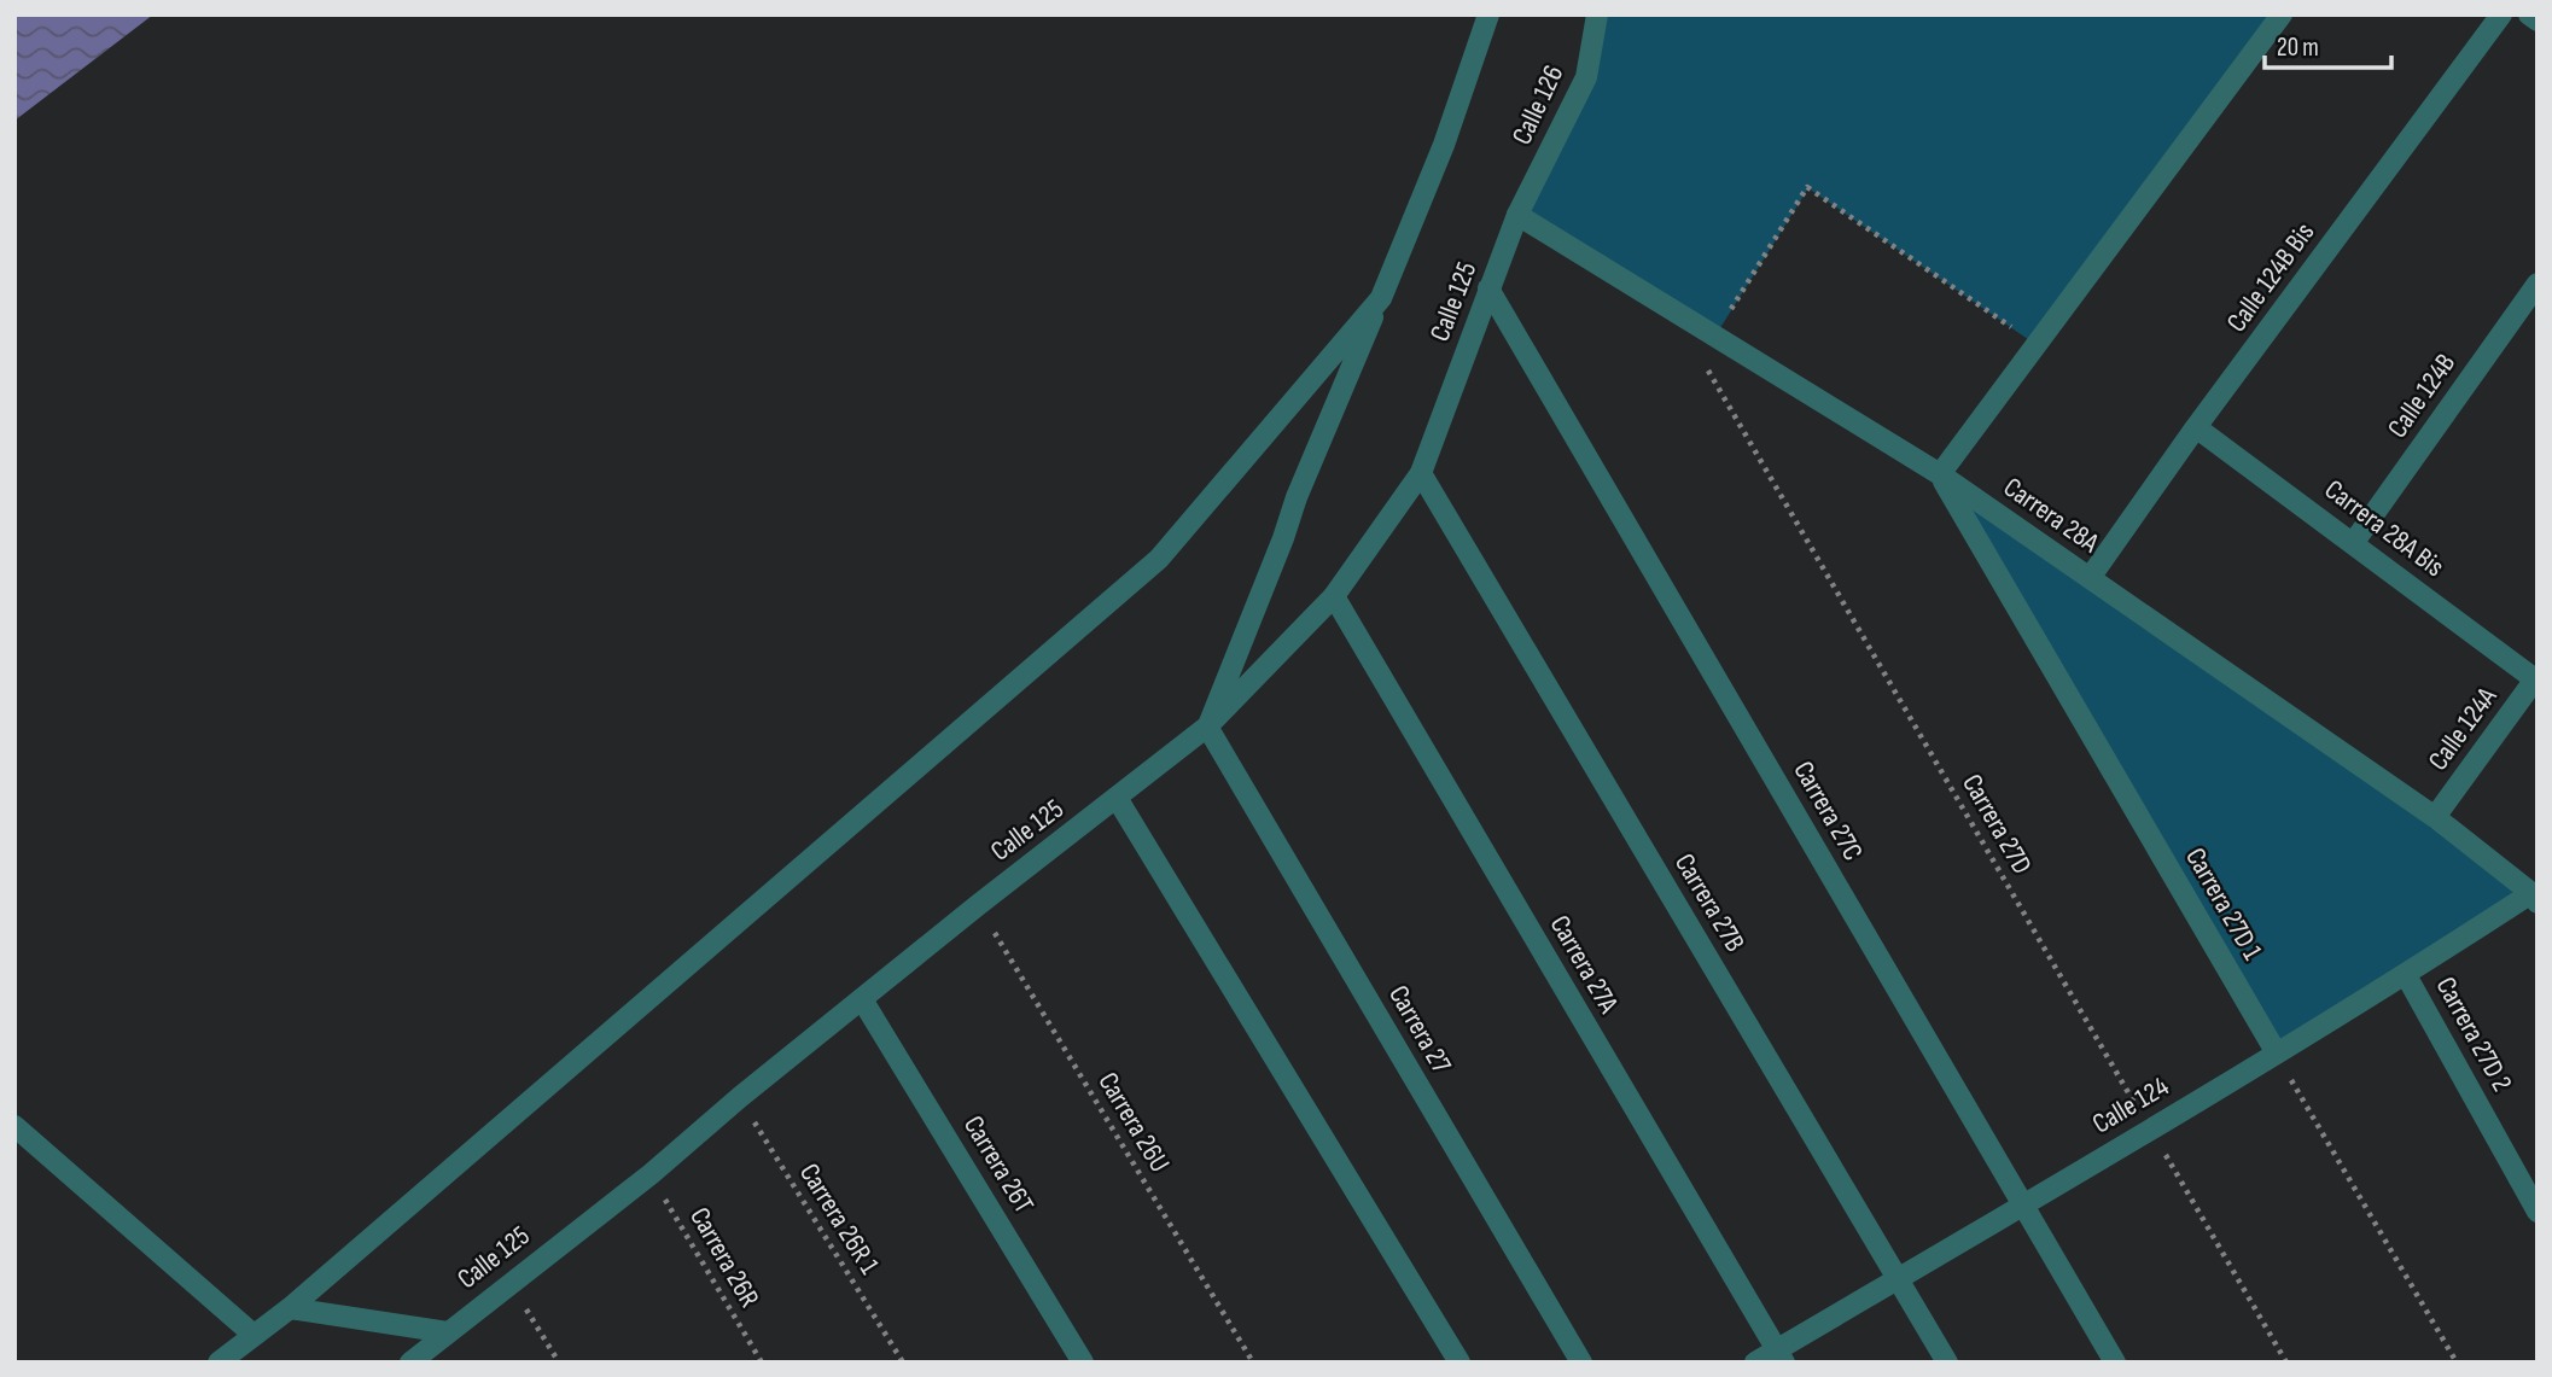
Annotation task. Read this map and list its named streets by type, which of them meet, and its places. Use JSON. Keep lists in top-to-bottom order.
{
  "streets": {
    "street": [
      "Calle 126",
      "Calle 124B Bis",
      "Calle 125",
      "Calle 124B",
      "Carrera 28A",
      "Carrera 28A Bis",
      "Calle 124A",
      "Carrera 27C",
      "Carrera 27B",
      "Carrera 27D 1",
      "Carrera 27A",
      "Carrera 27",
      "Carrera 27D 2",
      "Calle 124",
      "Carrera 26T"
    ],
    "path": [
      "Carrera 27D",
      "Carrera 26U",
      "Carrera 26R 1",
      "Carrera 26R"
    ]
  },
  "crossings": [
    ["Calle 126", "Calle 125"],
    ["Calle 126", "Carrera 28A"],
    ["Calle 124B Bis", "Carrera 28A"],
    ["Calle 124B Bis", "Carrera 28A Bis"],
    ["Calle 125", "Carrera 28A"],
    ["Calle 125", "Carrera 27C"],
    ["Calle 125", "Carrera 27B"],
    ["Calle 125", "Carrera 27A"],
    ["Calle 125", "Carrera 27"],
    ["Calle 125", "Carrera 26U"],
    ["Calle 125", "Carrera 26T"],
    ["Calle 125", "Carrera 26R 1"],
    ["Calle 125", "Carrera 26R"],
    ["Calle 124B", "Carrera 28A Bis"],
    ["Carrera 28A", "Calle 124A"],
    ["Carrera 28A", "Carrera 27D 1"],
    ["Carrera 28A", "Calle 124"],
    ["Carrera 28A Bis", "Calle 124A"],
    ["Carrera 27C", "Calle 124"],
    ["Carrera 27D", "Calle 124"],
    ["Carrera 27B", "Calle 124"],
    ["Carrera 27D 1", "Calle 124"],
    ["Carrera 27A", "Calle 124"],
    ["Carrera 27D 2", "Calle 124"]
  ],
  "scale_bar": "20 m"
}
